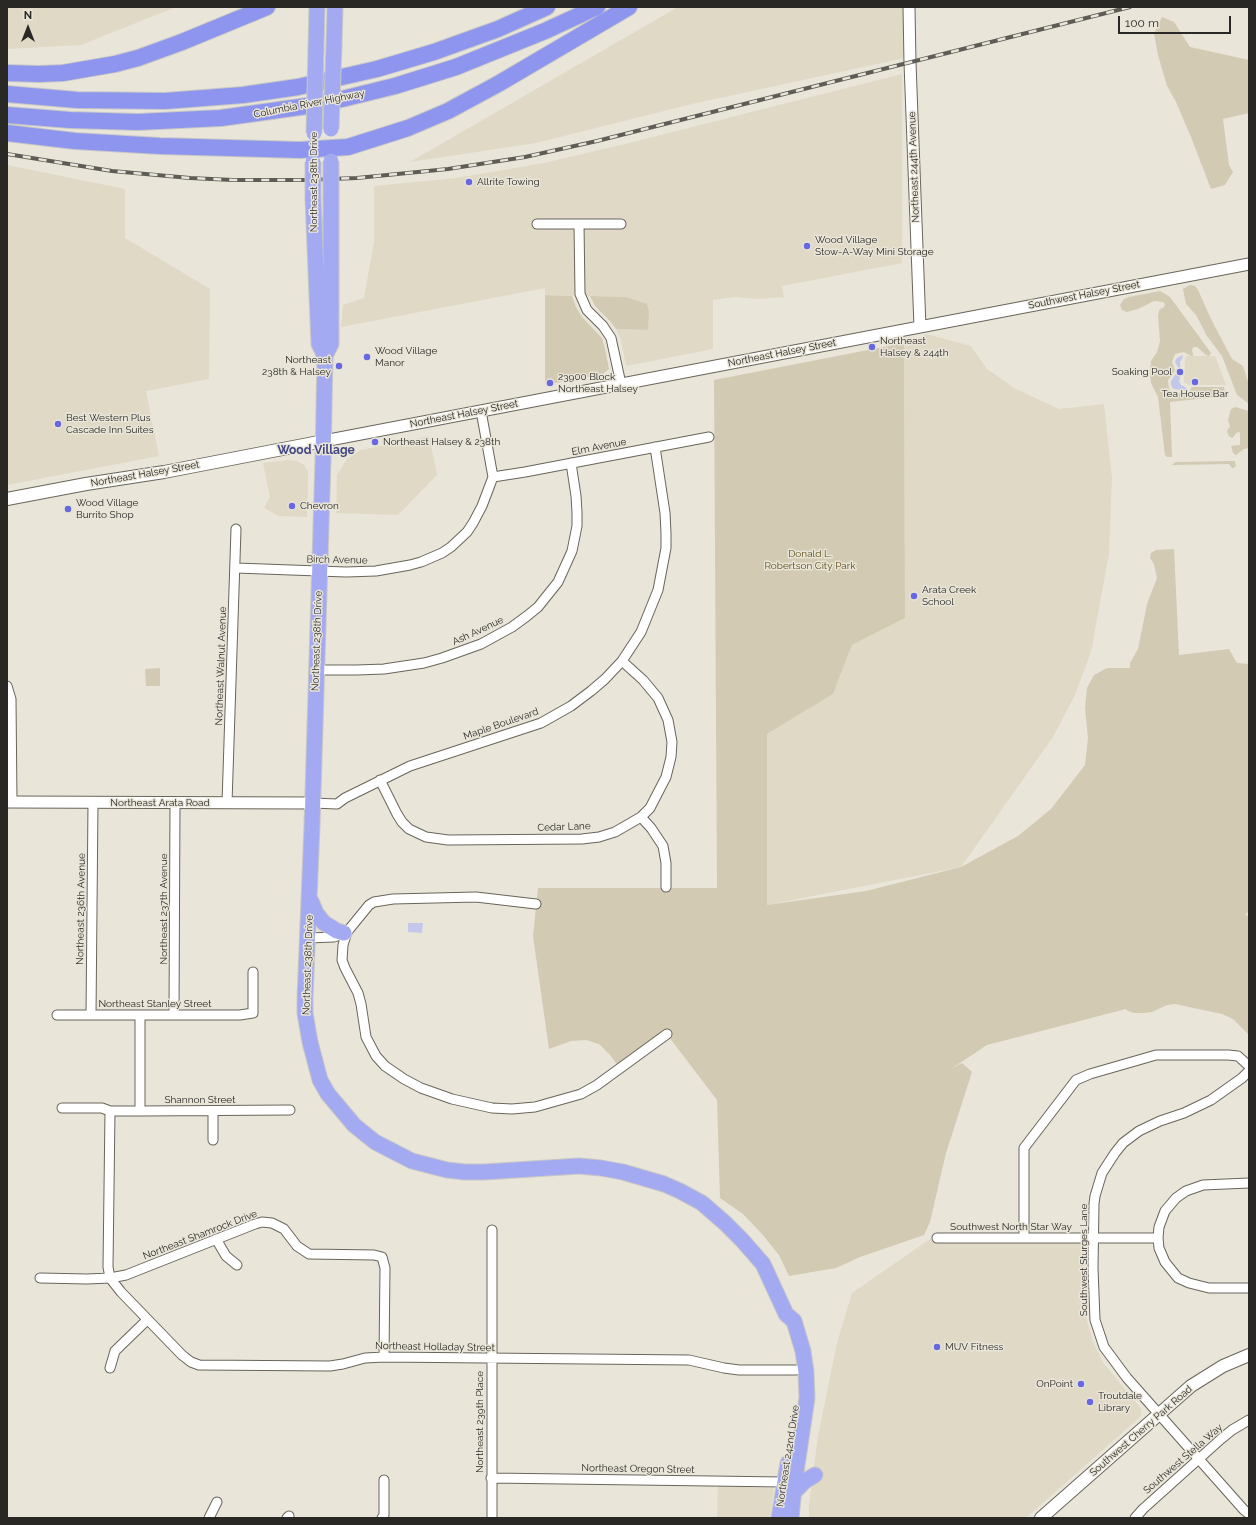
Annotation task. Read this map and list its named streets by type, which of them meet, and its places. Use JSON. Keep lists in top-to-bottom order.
{
  "streets": {
    "highway": ["Columbia River Highway", "Northeast 238th Drive", "Northeast 242nd Drive"],
    "main road": ["Northeast Halsey Street", "Southwest Cherry Park Road"],
    "street": [
      "Northeast 244th Avenue",
      "Southwest Halsey Street",
      "Elm Avenue",
      "Birch Avenue",
      "Ash Avenue",
      "Northeast Walnut Avenue",
      "Maple Boulevard",
      "Northeast Arata Road",
      "Cedar Lane",
      "Northeast 236th Avenue",
      "Northeast 237th Avenue",
      "Northeast Stanley Street",
      "Shannon Street",
      "Southwest North Star Way",
      "Northeast Shamrock Drive",
      "Southwest Sturges Lane",
      "Northeast Holladay Street",
      "Northeast 239th Place",
      "Southwest Stella Way",
      "Northeast Oregon Street"
    ]
  },
  "crossings": [
    ["Northeast 244th Avenue", "Southwest Halsey Street"],
    ["Northeast 244th Avenue", "Northeast Halsey Street"],
    ["Northeast 238th Drive", "Northeast Halsey Street"],
    ["Northeast 238th Drive", "Birch Avenue"],
    ["Northeast 238th Drive", "Ash Avenue"],
    ["Northeast 238th Drive", "Maple Boulevard"],
    ["Northeast 238th Drive", "Northeast Arata Road"],
    ["Northeast 238th Drive", "Northeast Holladay Street"],
    ["Northeast 238th Drive", "Northeast 242nd Drive"],
    ["Southwest Halsey Street", "Northeast Halsey Street"],
    ["Elm Avenue", "Birch Avenue"],
    ["Elm Avenue", "Ash Avenue"],
    ["Elm Avenue", "Maple Boulevard"],
    ["Birch Avenue", "Northeast Walnut Avenue"],
    ["Northeast Walnut Avenue", "Northeast Arata Road"],
    ["Maple Boulevard", "Northeast Arata Road"],
    ["Maple Boulevard", "Cedar Lane"],
    ["Northeast Arata Road", "Northeast 236th Avenue"],
    ["Northeast Arata Road", "Northeast 237th Avenue"],
    ["Northeast 236th Avenue", "Northeast Stanley Street"],
    ["Northeast 237th Avenue", "Northeast Stanley Street"],
    ["Southwest North Star Way", "Southwest Sturges Lane"],
    ["Northeast Shamrock Drive", "Northeast Holladay Street"],
    ["Southwest Sturges Lane", "Southwest Cherry Park Road"],
    ["Southwest Sturges Lane", "Southwest Stella Way"],
    ["Northeast Holladay Street", "Northeast 239th Place"],
    ["Northeast Holladay Street", "Northeast 242nd Drive"],
    ["Northeast 239th Place", "Northeast Oregon Street"],
    ["Northeast 242nd Drive", "Northeast Oregon Street"]
  ],
  "districts": ["Wood Village"],
  "parks": ["Donald L. Robertson City Park"],
  "places": [
    "Allrite Towing",
    "Wood Village Stow-A-Way Mini Storage",
    "Northeast Halsey & 244th",
    "Wood Village Manor",
    "Northeast 238th & Halsey",
    "Soaking Pool",
    "Tea House Bar",
    "23900 Block Northeast Halsey",
    "Best Western Plus Cascade Inn Suites",
    "Northeast Halsey & 238th",
    "Chevron",
    "Wood Village Burrito Shop",
    "Arata Creek School",
    "MUV Fitness",
    "OnPoint",
    "Troutdale Library"
  ],
  "scale_bar": "100 m",
  "north": "top"
}
